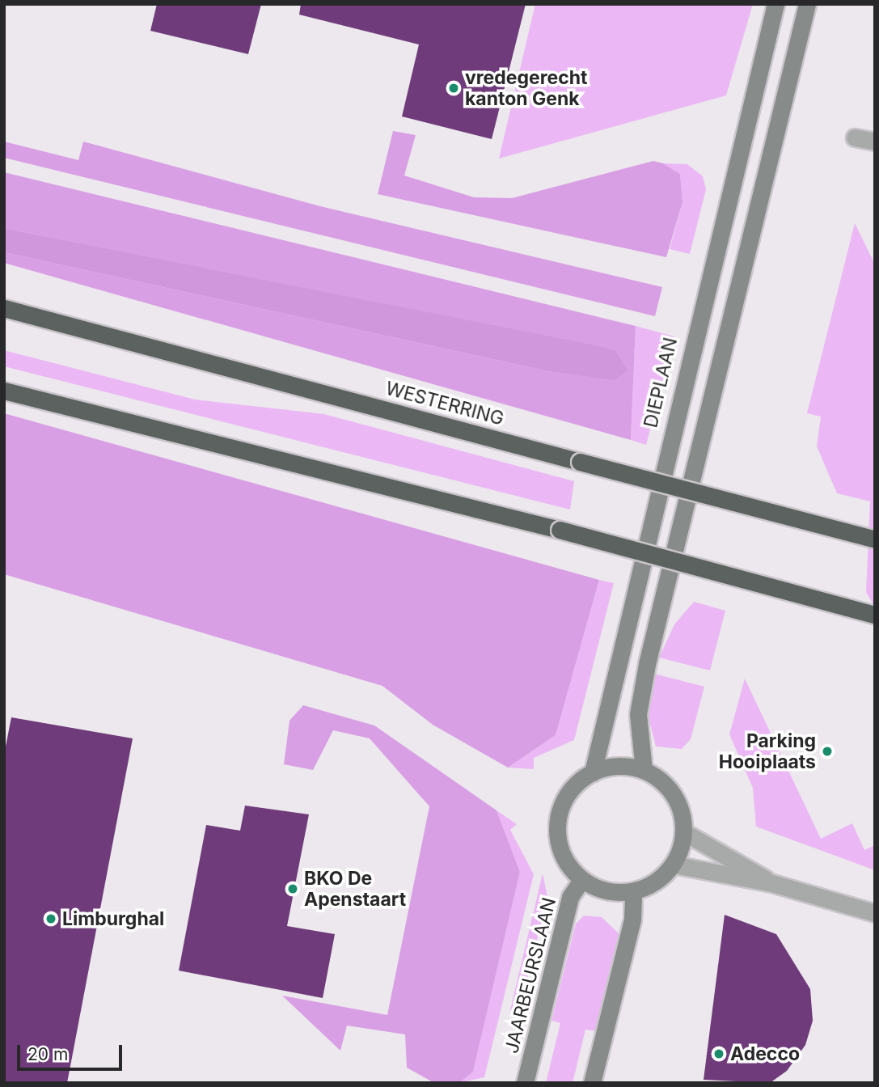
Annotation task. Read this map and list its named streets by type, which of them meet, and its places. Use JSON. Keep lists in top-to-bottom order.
{
  "streets": {
    "highway": ["WESTERRING"],
    "main road": ["DIEPLAAN", "JAARBEURSLAAN"]
  },
  "crossings": [
    ["DIEPLAAN", "JAARBEURSLAAN"]
  ],
  "places": [
    "vredegerecht kanton Genk",
    "Parking Hooiplaats",
    "BKO De Apenstaart",
    "Limburghal",
    "Adecco"
  ],
  "scale_bar": "20 m"
}
